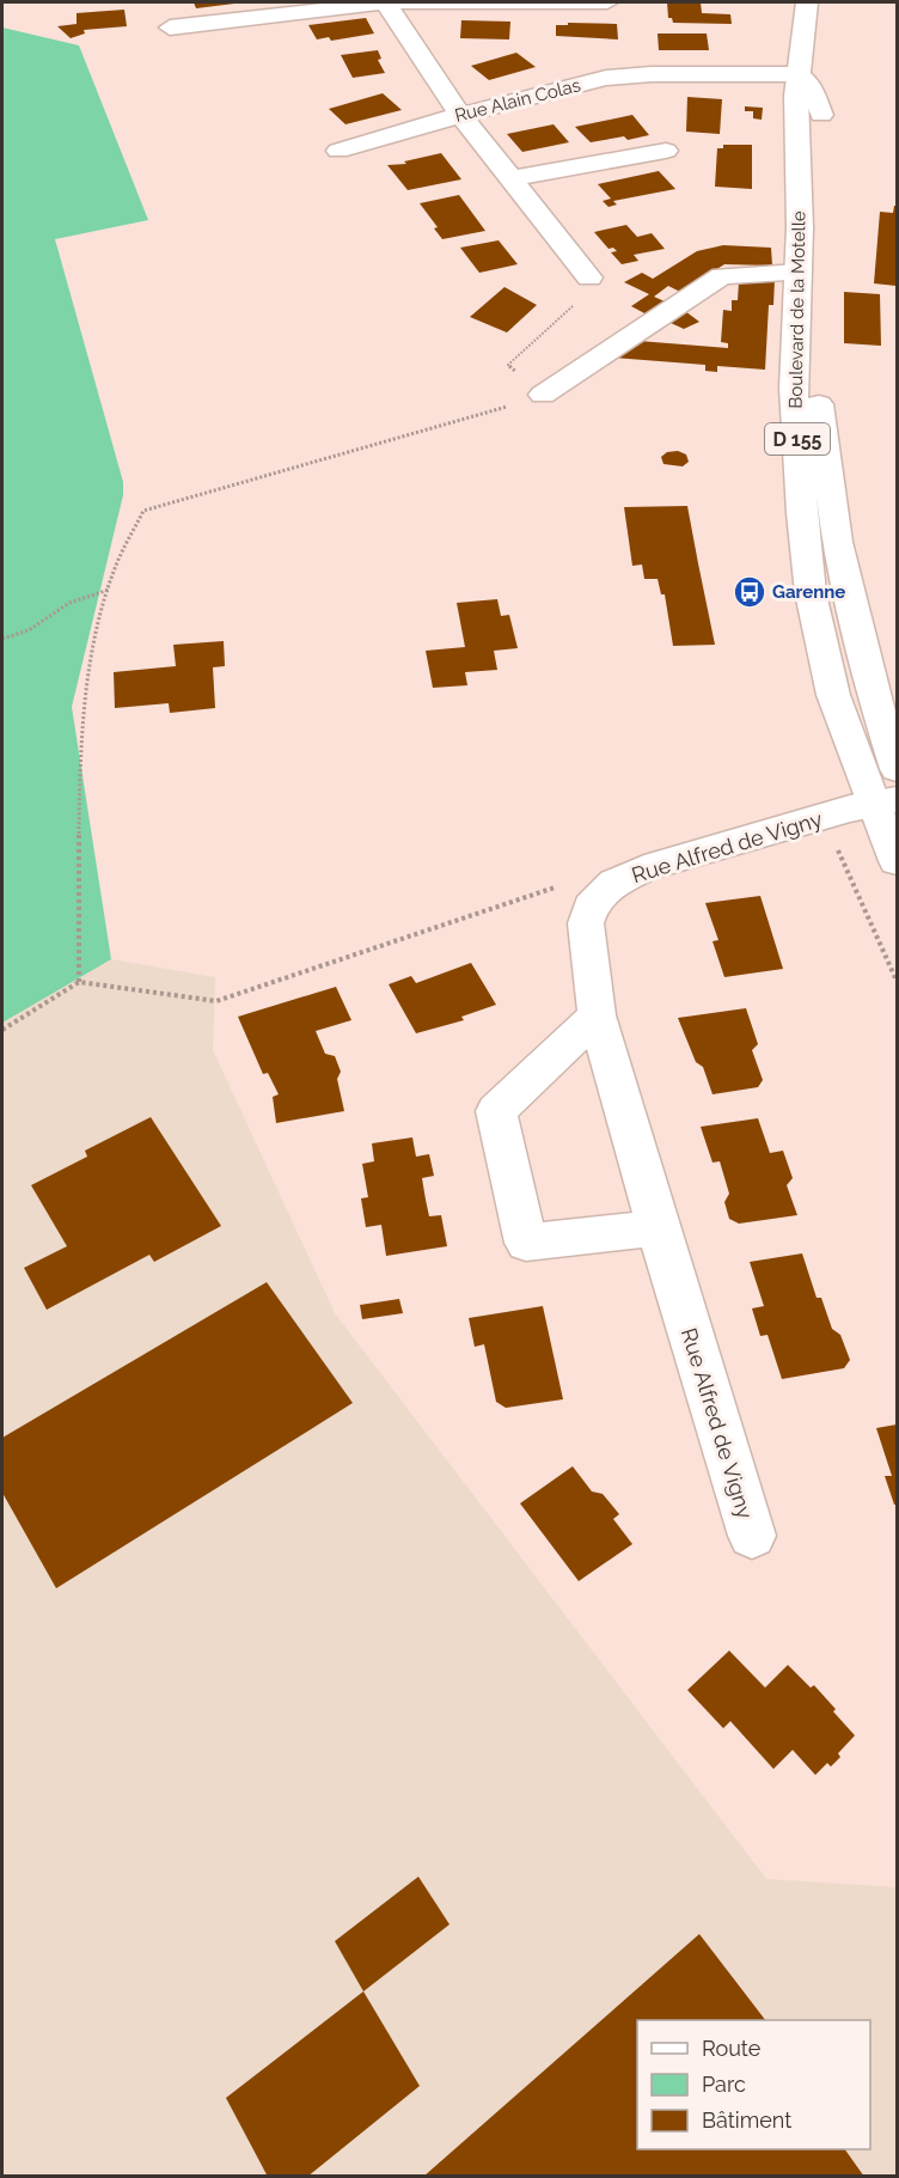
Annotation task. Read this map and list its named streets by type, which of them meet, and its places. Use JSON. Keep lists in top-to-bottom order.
{
  "streets": {
    "street": [
      "Rue Alain Colas",
      "Boulevard de la Motelle",
      "D 155",
      "Rue Alfred de Vigny"
    ]
  },
  "crossings": [
    ["Rue Alain Colas", "Boulevard de la Motelle"],
    ["Boulevard de la Motelle", "Rue Alfred de Vigny"]
  ],
  "places": {
    "bus stop": ["Garenne"]
  },
  "legend": ["Route", "Parc", "Bâtiment"]
}
